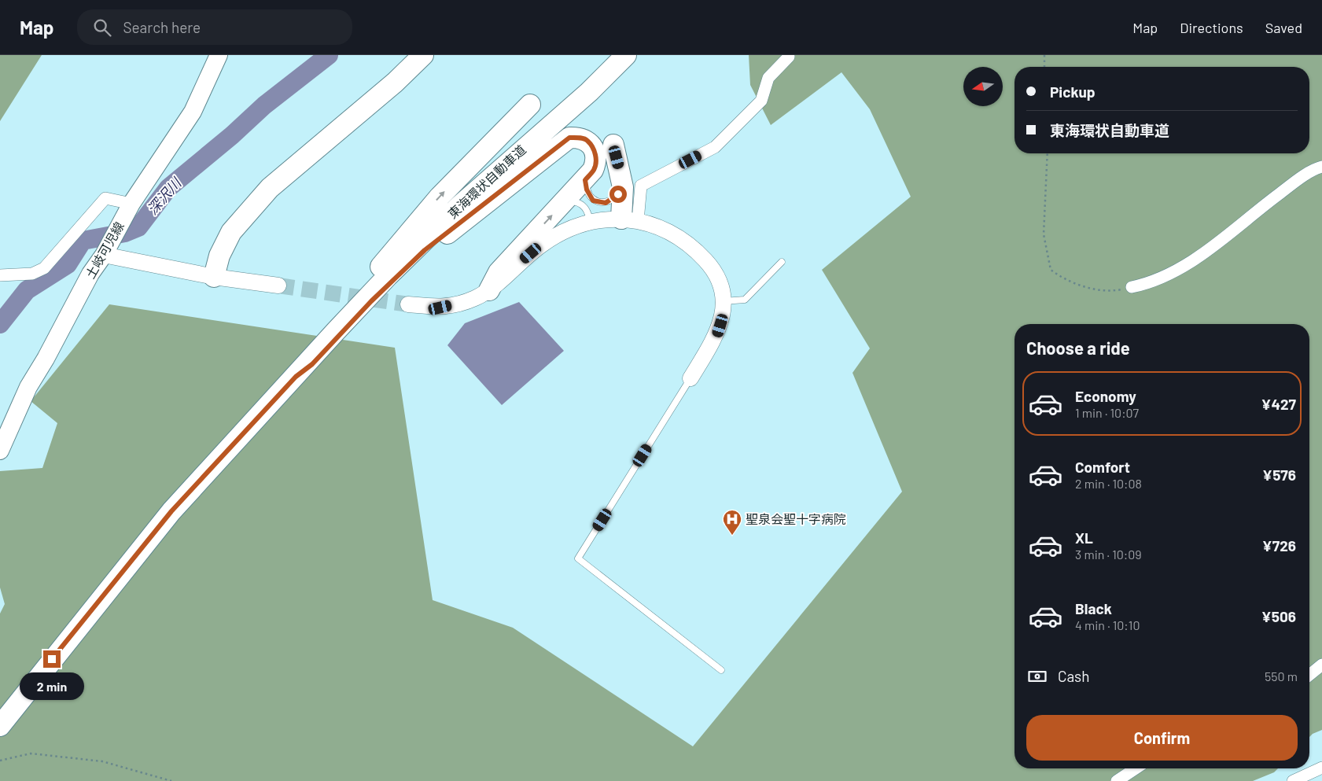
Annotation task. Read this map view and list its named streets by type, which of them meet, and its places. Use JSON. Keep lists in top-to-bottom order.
{
  "streets": {
    "highway": ["東海環状自動車道"],
    "main road": ["土岐可児線"]
  },
  "water": ["深沢川"],
  "places": {
    "hospital": ["聖泉会聖十字病院"]
  },
  "north": "left",
  "page": {
    "header": "Map",
    "search": "Search here",
    "nav": ["Map", "Directions", "Saved"],
    "banner": ["Pickup", "東海環状自動車道"],
    "heading": "Choose a ride",
    "list": [
      {
        "name": "Economy",
        "note": "1 min · 10:07",
        "value": "¥427"
      },
      {
        "name": "Comfort",
        "note": "2 min · 10:08",
        "value": "¥576"
      },
      {
        "name": "XL",
        "note": "3 min · 10:09",
        "value": "¥726"
      },
      {
        "name": "Black",
        "note": "4 min · 10:10",
        "value": "¥506"
      }
    ],
    "pay": ["Cash", "550 m"],
    "bubble": "2 min",
    "buttons": "Confirm"
  }
}
